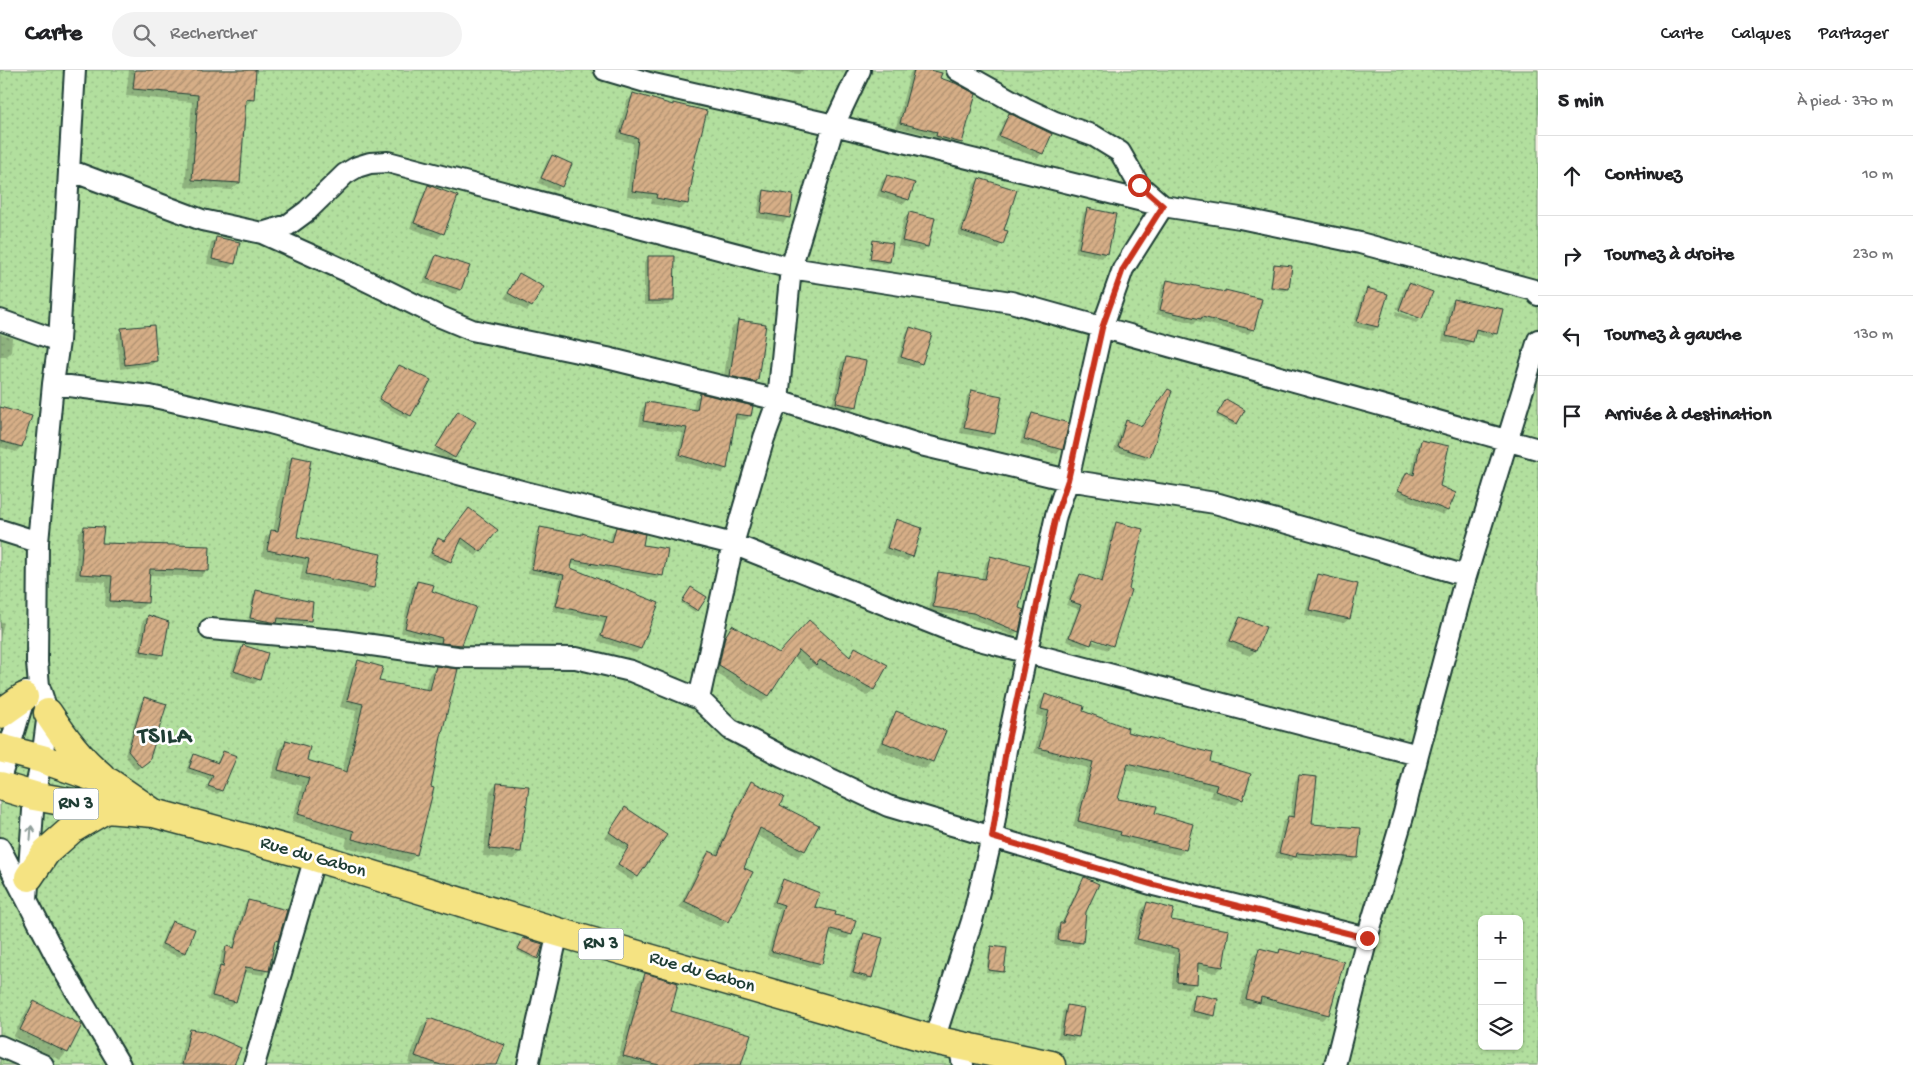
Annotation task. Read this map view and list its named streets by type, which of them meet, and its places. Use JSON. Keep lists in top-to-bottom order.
{
  "streets": {
    "highway": ["RN 3", "Rue du Gabon"]
  },
  "districts": ["TSILA"],
  "page": {
    "header": "Carte",
    "search": "Rechercher",
    "nav": ["Carte", "Calques", "Partager"],
    "heading": ["5 min", "À pied · 370 m"],
    "list": [
      ["Continuez", "10 m"],
      ["Tournez à droite", "230 m"],
      ["Tournez à gauche", "130 m"],
      "Arrivée à destination"
    ],
    "map_buttons": ["+", "−"]
  }
}
